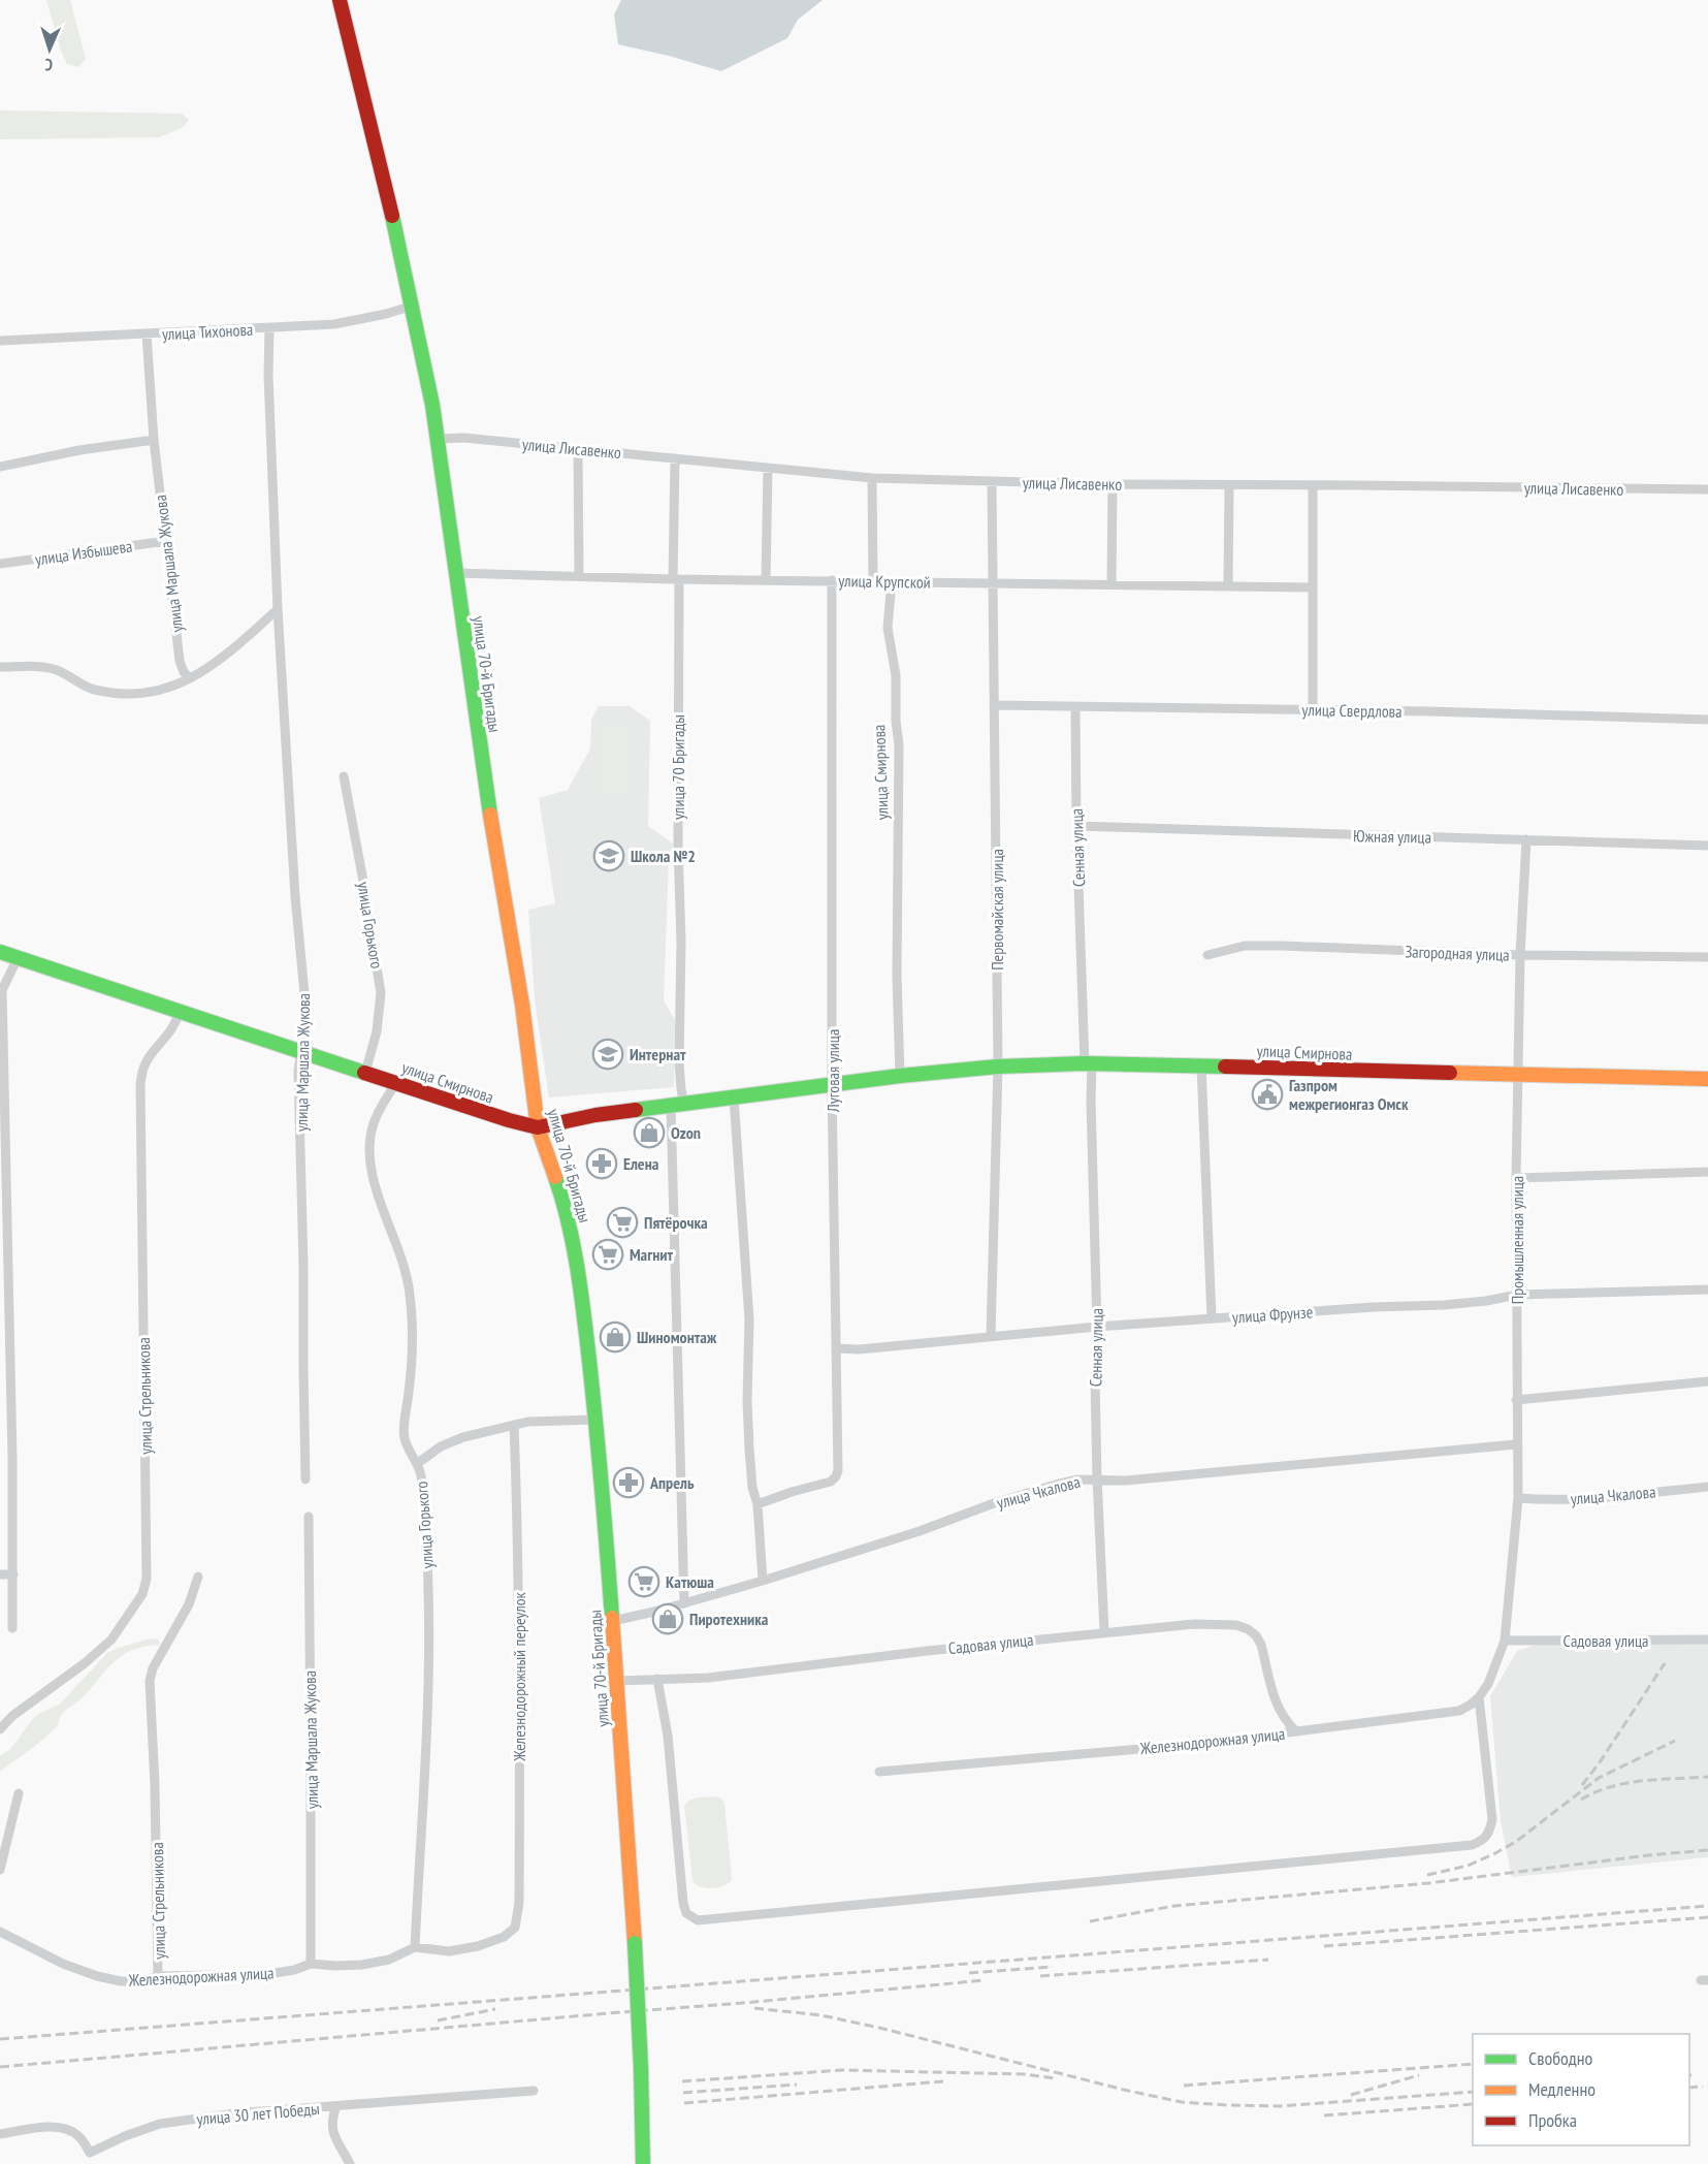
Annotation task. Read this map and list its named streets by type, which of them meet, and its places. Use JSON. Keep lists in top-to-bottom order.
{
  "streets": {
    "main road": ["улица 70-й Бригады", "улица Смирнова"],
    "street": [
      "улица Тихонова",
      "улица Лисавенко",
      "улица Избышева",
      "улица Маршала Жукова",
      "улица Крупской",
      "улица Свердлова",
      "улица 70 Бригады",
      "Южная улица",
      "Сенная улица",
      "Первомайская улица",
      "улица Горького",
      "Загородная улица",
      "Луговая улица",
      "Промышленная улица",
      "улица Фрунзе",
      "улица Стрельникова",
      "улица Чкалова",
      "Садовая улица",
      "Железнодорожный переулок",
      "Железнодорожная улица",
      "улица 30 лет Победы"
    ]
  },
  "crossings": [
    ["улица Тихонова", "улица Маршала Жукова"],
    ["улица Тихонова", "улица 70-й Бригады"],
    ["улица Лисавенко", "улица 70-й Бригады"],
    ["улица Лисавенко", "улица 70 Бригады"],
    ["улица Лисавенко", "Первомайская улица"],
    ["улица Избышева", "улица Маршала Жукова"],
    ["улица Маршала Жукова", "улица Смирнова"],
    ["улица Маршала Жукова", "Железнодорожная улица"],
    ["улица Крупской", "улица 70-й Бригады"],
    ["улица Крупской", "улица 70 Бригады"],
    ["улица Крупской", "улица Смирнова"],
    ["улица Крупской", "Первомайская улица"],
    ["улица Крупской", "Луговая улица"],
    ["улица 70-й Бригады", "улица Смирнова"],
    ["улица 70-й Бригады", "улица Чкалова"],
    ["улица 70-й Бригады", "Садовая улица"],
    ["улица Свердлова", "Сенная улица"],
    ["улица Свердлова", "Первомайская улица"],
    ["улица 70 Бригады", "улица Смирнова"],
    ["улица 70 Бригады", "улица Чкалова"],
    ["улица Смирнова", "Сенная улица"],
    ["улица Смирнова", "Первомайская улица"],
    ["улица Смирнова", "улица Горького"],
    ["улица Смирнова", "Луговая улица"],
    ["улица Смирнова", "Промышленная улица"],
    ["улица Смирнова", "улица Стрельникова"],
    ["Южная улица", "Сенная улица"],
    ["Южная улица", "Промышленная улица"],
    ["Сенная улица", "улица Фрунзе"],
    ["Сенная улица", "улица Чкалова"],
    ["Сенная улица", "Садовая улица"],
    ["Первомайская улица", "улица Фрунзе"],
    ["улица Горького", "Железнодорожный переулок"],
    ["улица Горького", "Железнодорожная улица"],
    ["Загородная улица", "Промышленная улица"],
    ["Луговая улица", "улица Фрунзе"],
    ["Промышленная улица", "улица Фрунзе"],
    ["Промышленная улица", "улица Чкалова"],
    ["Промышленная улица", "Садовая улица"],
    ["улица Стрельникова", "Железнодорожная улица"],
    ["Садовая улица", "Железнодорожная улица"],
    ["Железнодорожный переулок", "Железнодорожная улица"]
  ],
  "places": {
    "school or university": ["Школа №2", "Интернат"],
    "public building": ["Газпром межрегионгаз Омск"],
    "shop": ["Ozon", "Шиномонтаж", "Пиротехника"],
    "pharmacy": ["Елена", "Апрель"],
    "supermarket": ["Пятёрочка", "Магнит", "Катюша"]
  },
  "legend": ["Свободно", "Медленно", "Пробка"],
  "north": "bottom"
}
